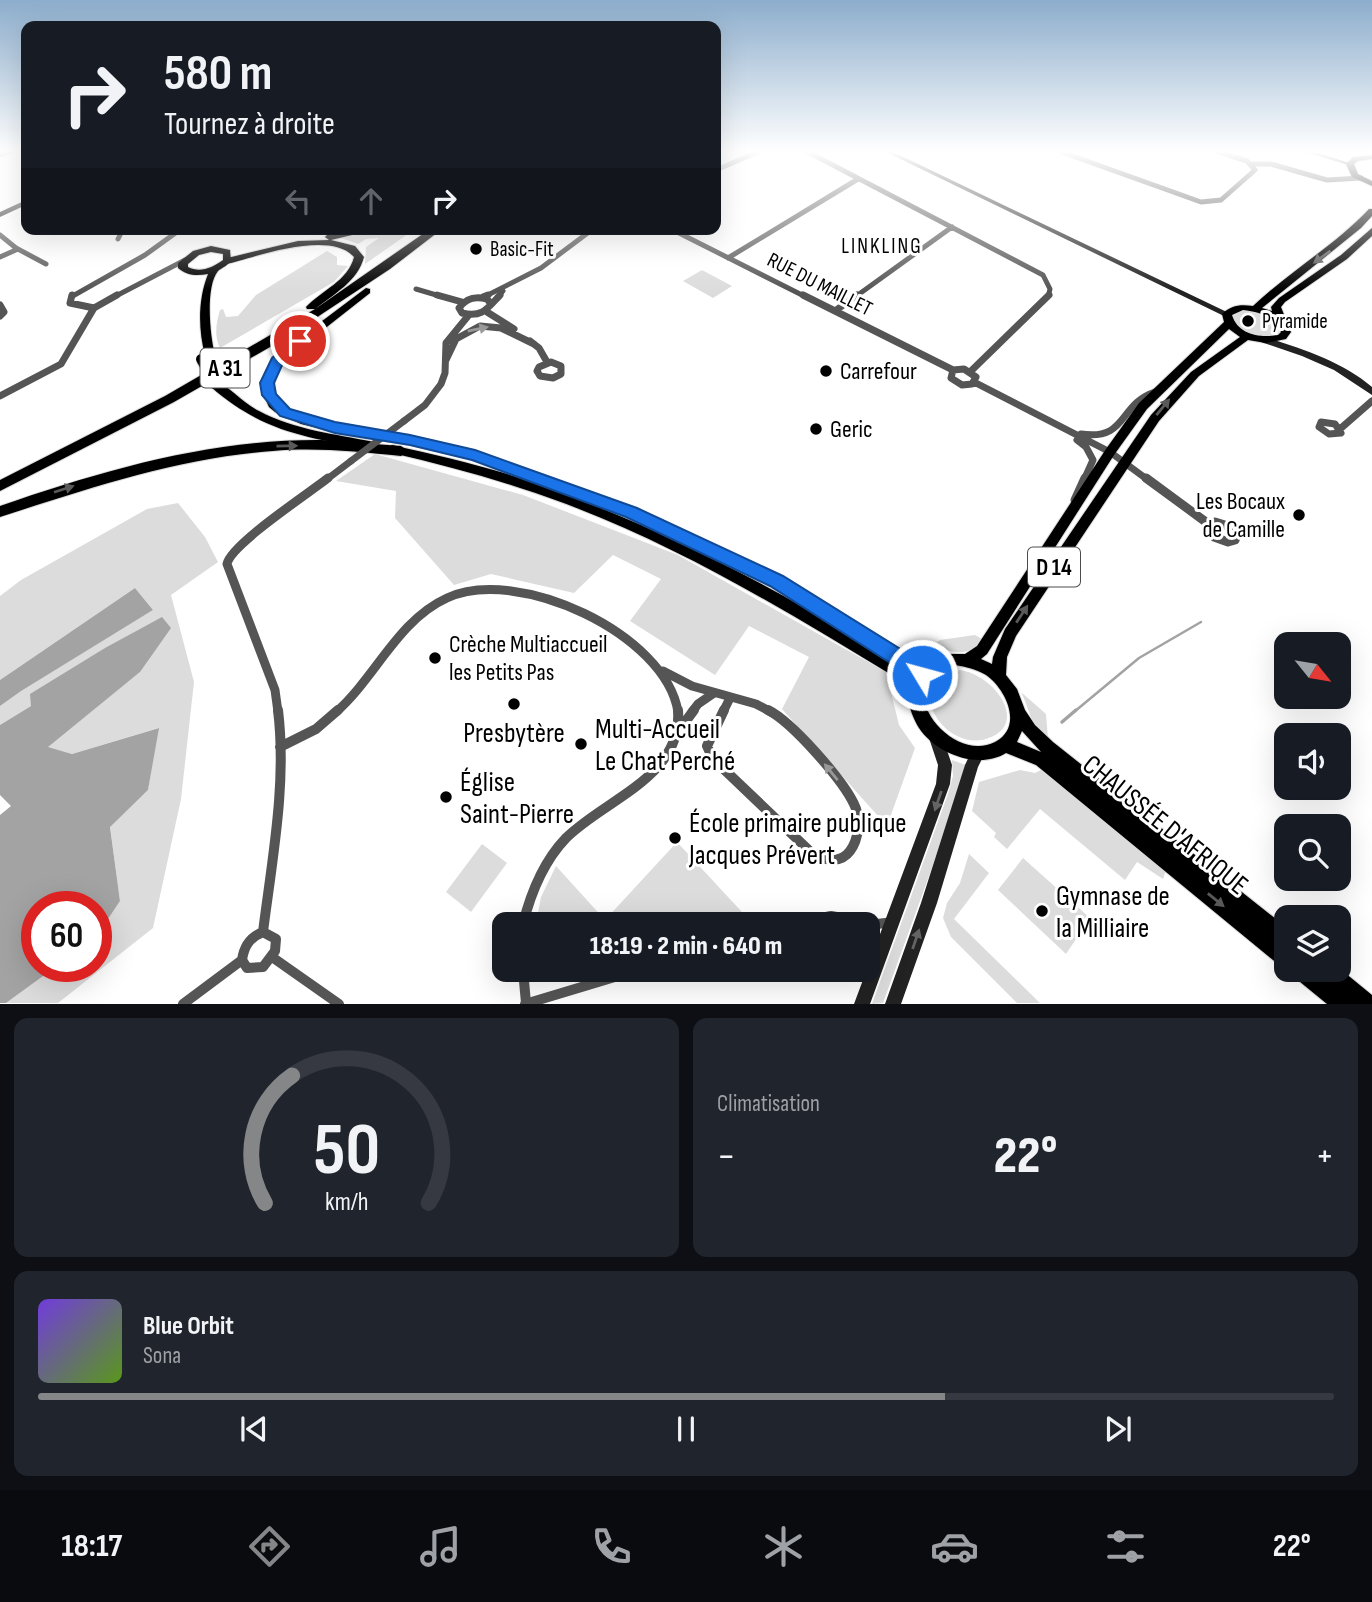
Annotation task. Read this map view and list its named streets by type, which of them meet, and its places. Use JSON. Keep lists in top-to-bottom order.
{
  "streets": {
    "highway": ["A 31"],
    "main road": ["D 14", "CHAUSSÉE D'AFRIQUE"],
    "street": ["RUE DU MAILLET"]
  },
  "crossings": [
    ["D 14", "CHAUSSÉE D'AFRIQUE"]
  ],
  "districts": ["LINKLING"],
  "places": [
    "Basic-Fit",
    "Pyramide",
    "Carrefour",
    "Geric",
    "Les Bocaux de Camille",
    "Crèche Multiaccueil les Petits Pas",
    "Presbytère",
    "Multi-Accueil Le Chat Perché",
    "Église Saint-Pierre",
    "École primaire publique Jacques Prévert",
    "Gymnase de la Milliaire"
  ],
  "north": "bottom right",
  "page": {
    "turn": ["580 m", "Tournez à droite"],
    "limit": "60",
    "trip": "18:19 · 2 min · 640 m",
    "tile": "Climatisation",
    "heat": ["−", "22°", "+"],
    "song": ["Blue Orbit", "Sona"],
    "tabs": ["18:17", "22°"],
    "gauge": ["50", "km/h"]
  }
}
